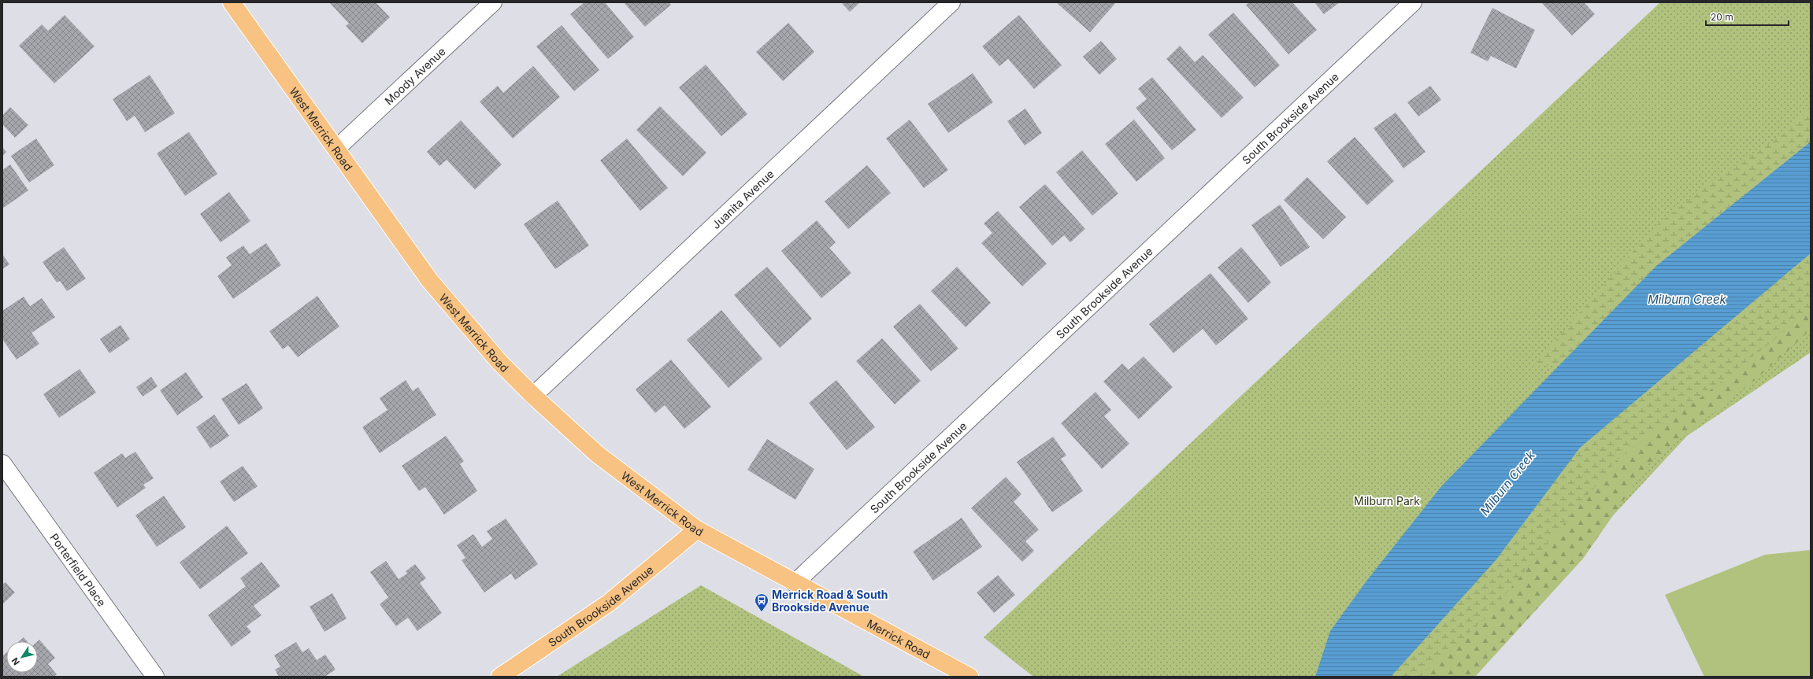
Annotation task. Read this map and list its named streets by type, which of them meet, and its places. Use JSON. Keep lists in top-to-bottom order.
{
  "streets": {
    "main road": ["South Brookside Avenue", "West Merrick Road", "Merrick Road"],
    "street": ["Moody Avenue", "Juanita Avenue", "Porterfield Place"]
  },
  "crossings": [
    ["Moody Avenue", "West Merrick Road"],
    ["South Brookside Avenue", "West Merrick Road"],
    ["South Brookside Avenue", "Merrick Road"],
    ["West Merrick Road", "Juanita Avenue"],
    ["West Merrick Road", "Merrick Road"]
  ],
  "water": ["Milburn Creek"],
  "parks": ["Milburn Park"],
  "places": {
    "bus stop": ["Merrick Road & South Brookside Avenue"]
  },
  "scale_bar": "20 m",
  "north": "bottom left"
}
